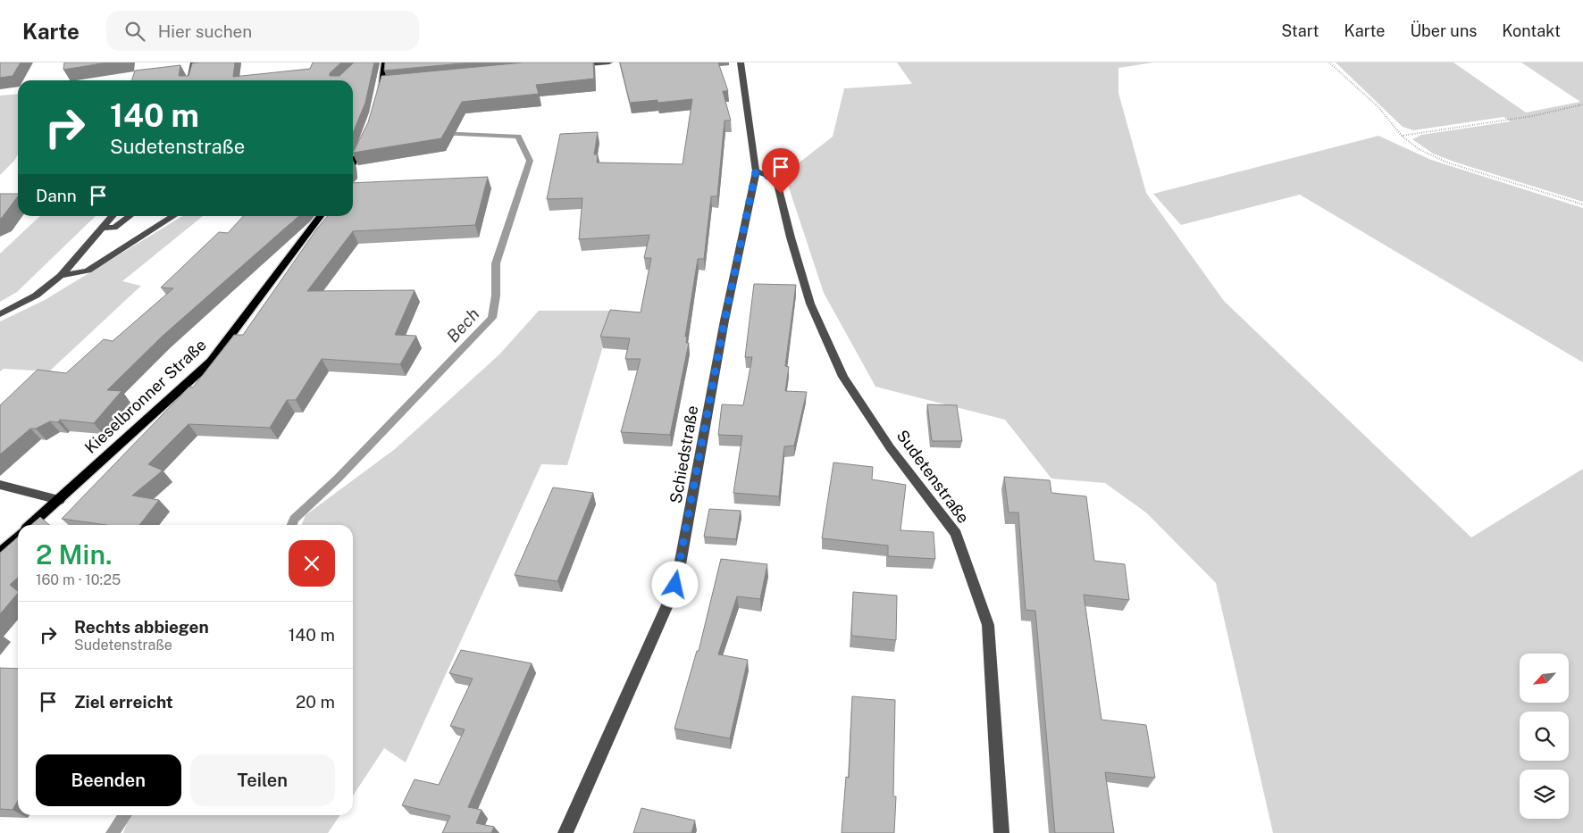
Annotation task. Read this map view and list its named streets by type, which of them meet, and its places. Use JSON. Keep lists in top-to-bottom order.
{
  "streets": {
    "main road": ["Kieselbronner Straße"],
    "street": ["Schiedstraße", "Sudetenstraße"]
  },
  "crossings": [
    ["Schiedstraße", "Sudetenstraße"]
  ],
  "water": ["Bech"],
  "north": "bottom left",
  "page": {
    "header": "Karte",
    "search": "Hier suchen",
    "nav": [
      "Start",
      "Karte",
      "Über uns",
      "Kontakt"
    ],
    "turn": ["140 m", "Sudetenstraße"],
    "then": "Dann",
    "heading": ["2 Min.", "160 m · 10:25"],
    "list": [
      {
        "name": "Rechts abbiegen",
        "note": "Sudetenstraße",
        "value": "140 m"
      },
      {
        "name": "Ziel erreicht",
        "value": "20 m"
      }
    ],
    "buttons": ["Beenden", "Teilen"]
  }
}
